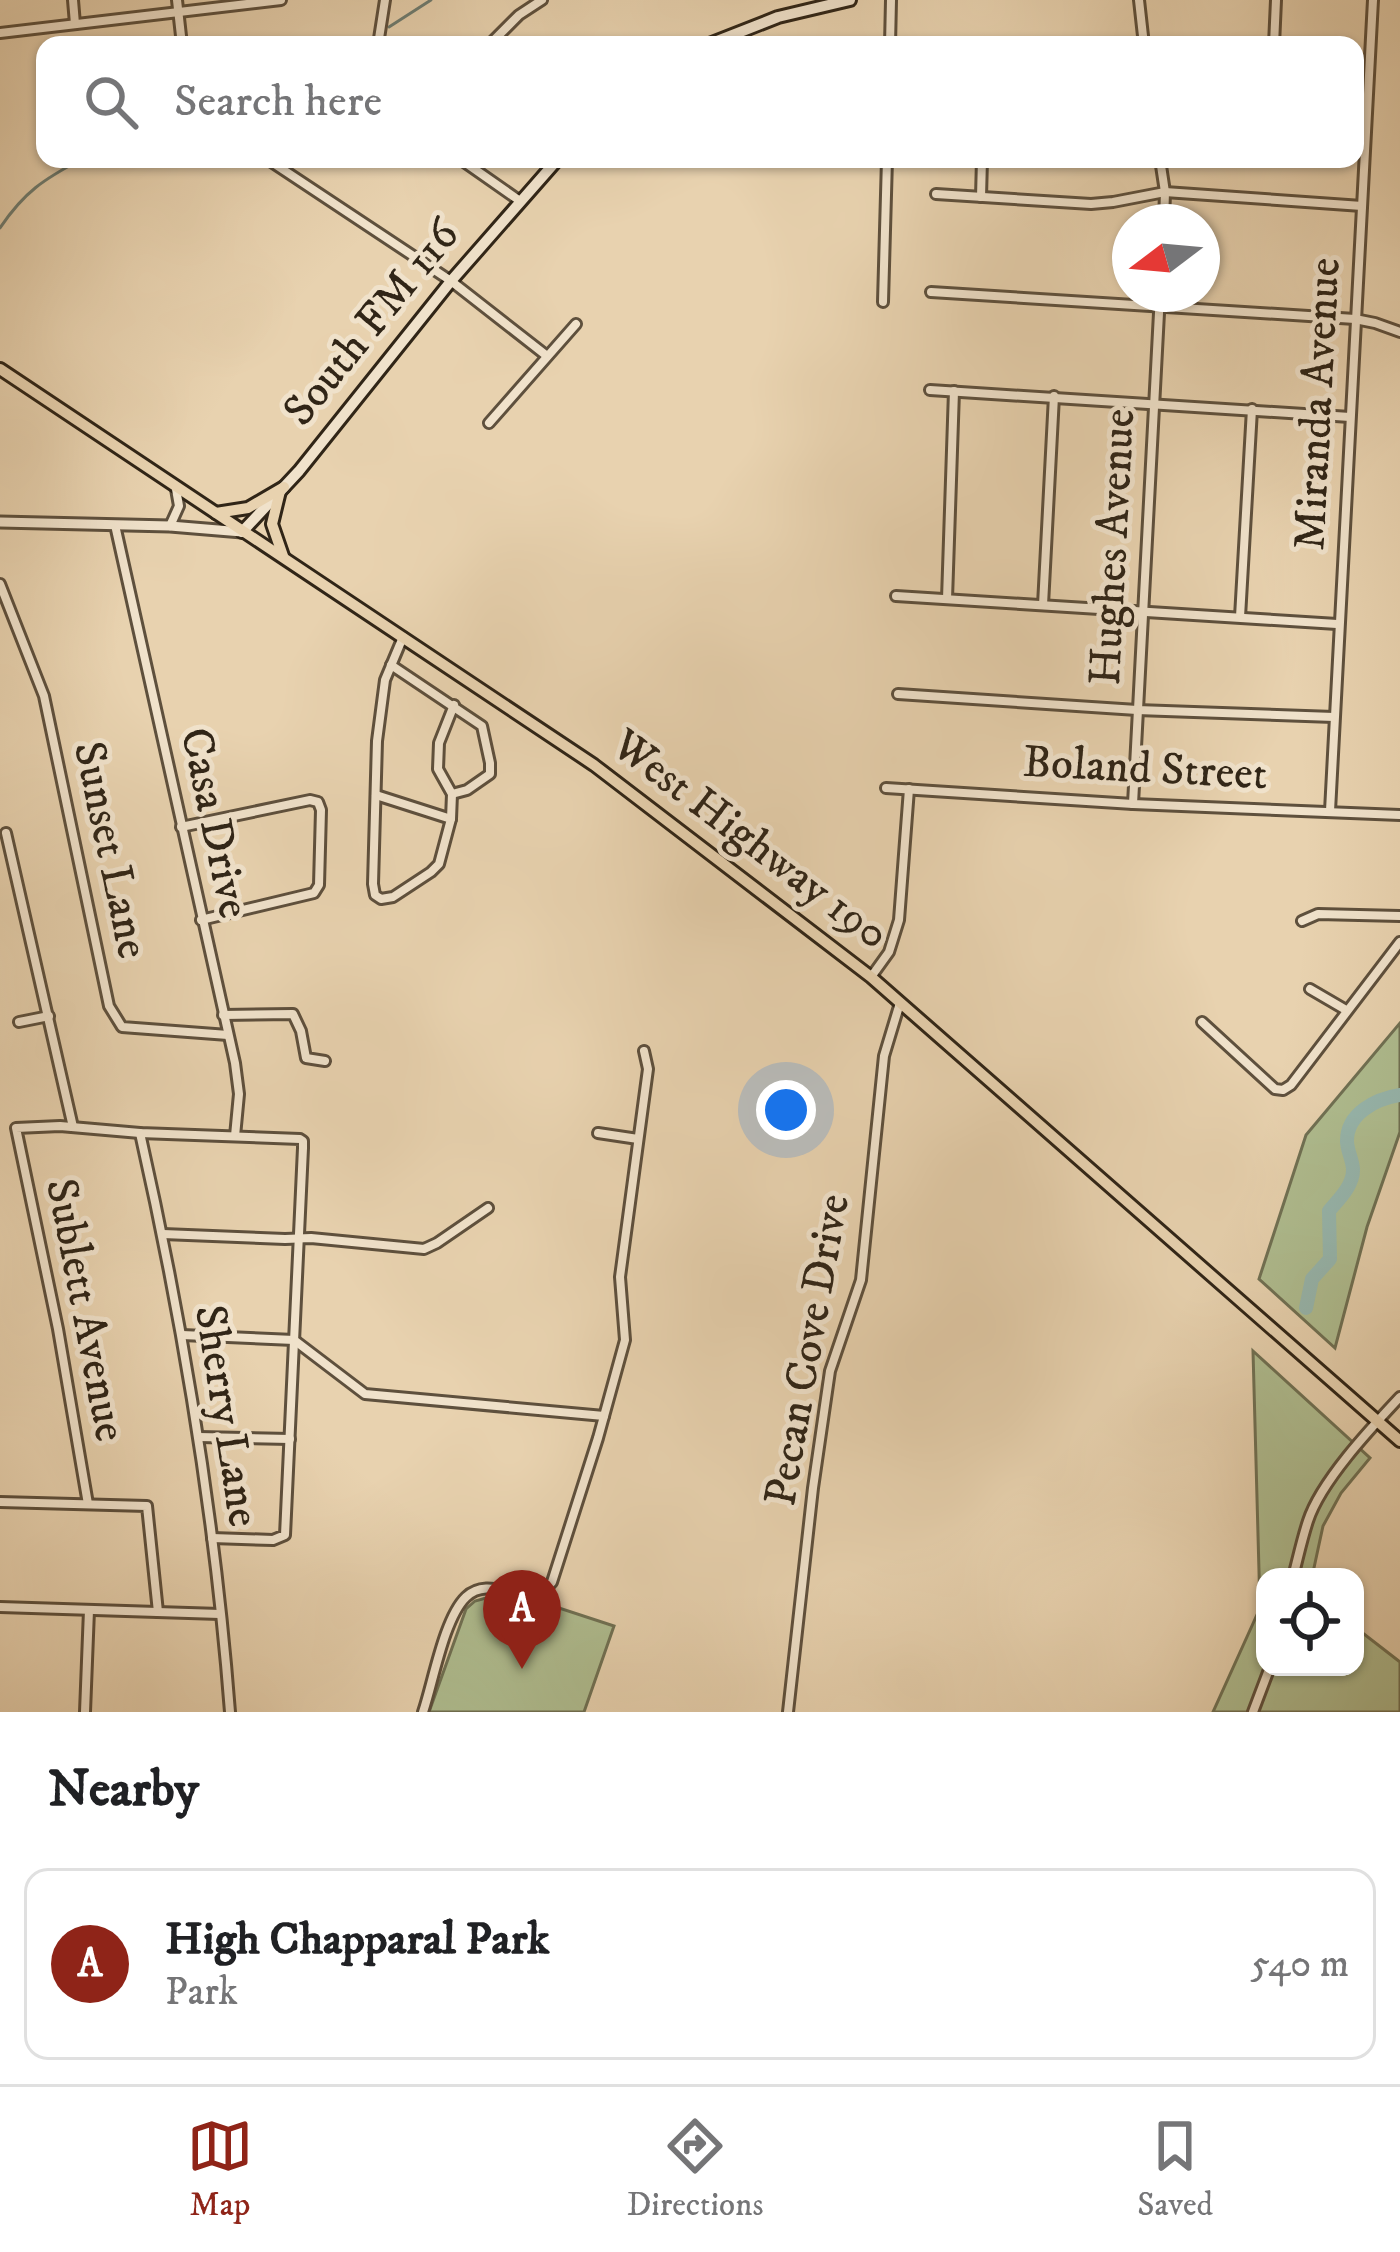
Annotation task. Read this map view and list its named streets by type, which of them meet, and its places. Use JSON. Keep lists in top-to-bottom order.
{
  "streets": {
    "main road": ["South FM 116", "West Highway 190"],
    "street": [
      "Miranda Avenue",
      "Hughes Avenue",
      "Boland Street",
      "Casa Drive",
      "Sunset Lane",
      "Sublett Avenue",
      "Pecan Cove Drive",
      "Sherry Lane"
    ]
  },
  "crossings": [
    ["South FM 116", "West Highway 190"],
    ["Miranda Avenue", "Boland Street"],
    ["Hughes Avenue", "Boland Street"],
    ["Casa Drive", "Sunset Lane"],
    ["West Highway 190", "Pecan Cove Drive"]
  ],
  "north": "left",
  "page": {
    "search": "Search here",
    "pins": "A",
    "heading": "Nearby",
    "list": [
      {
        "mark": "A",
        "name": "High Chapparal Park",
        "note": "Park",
        "value": "540 m"
      }
    ],
    "nav": ["Map", "Directions", "Saved"]
  }
}
